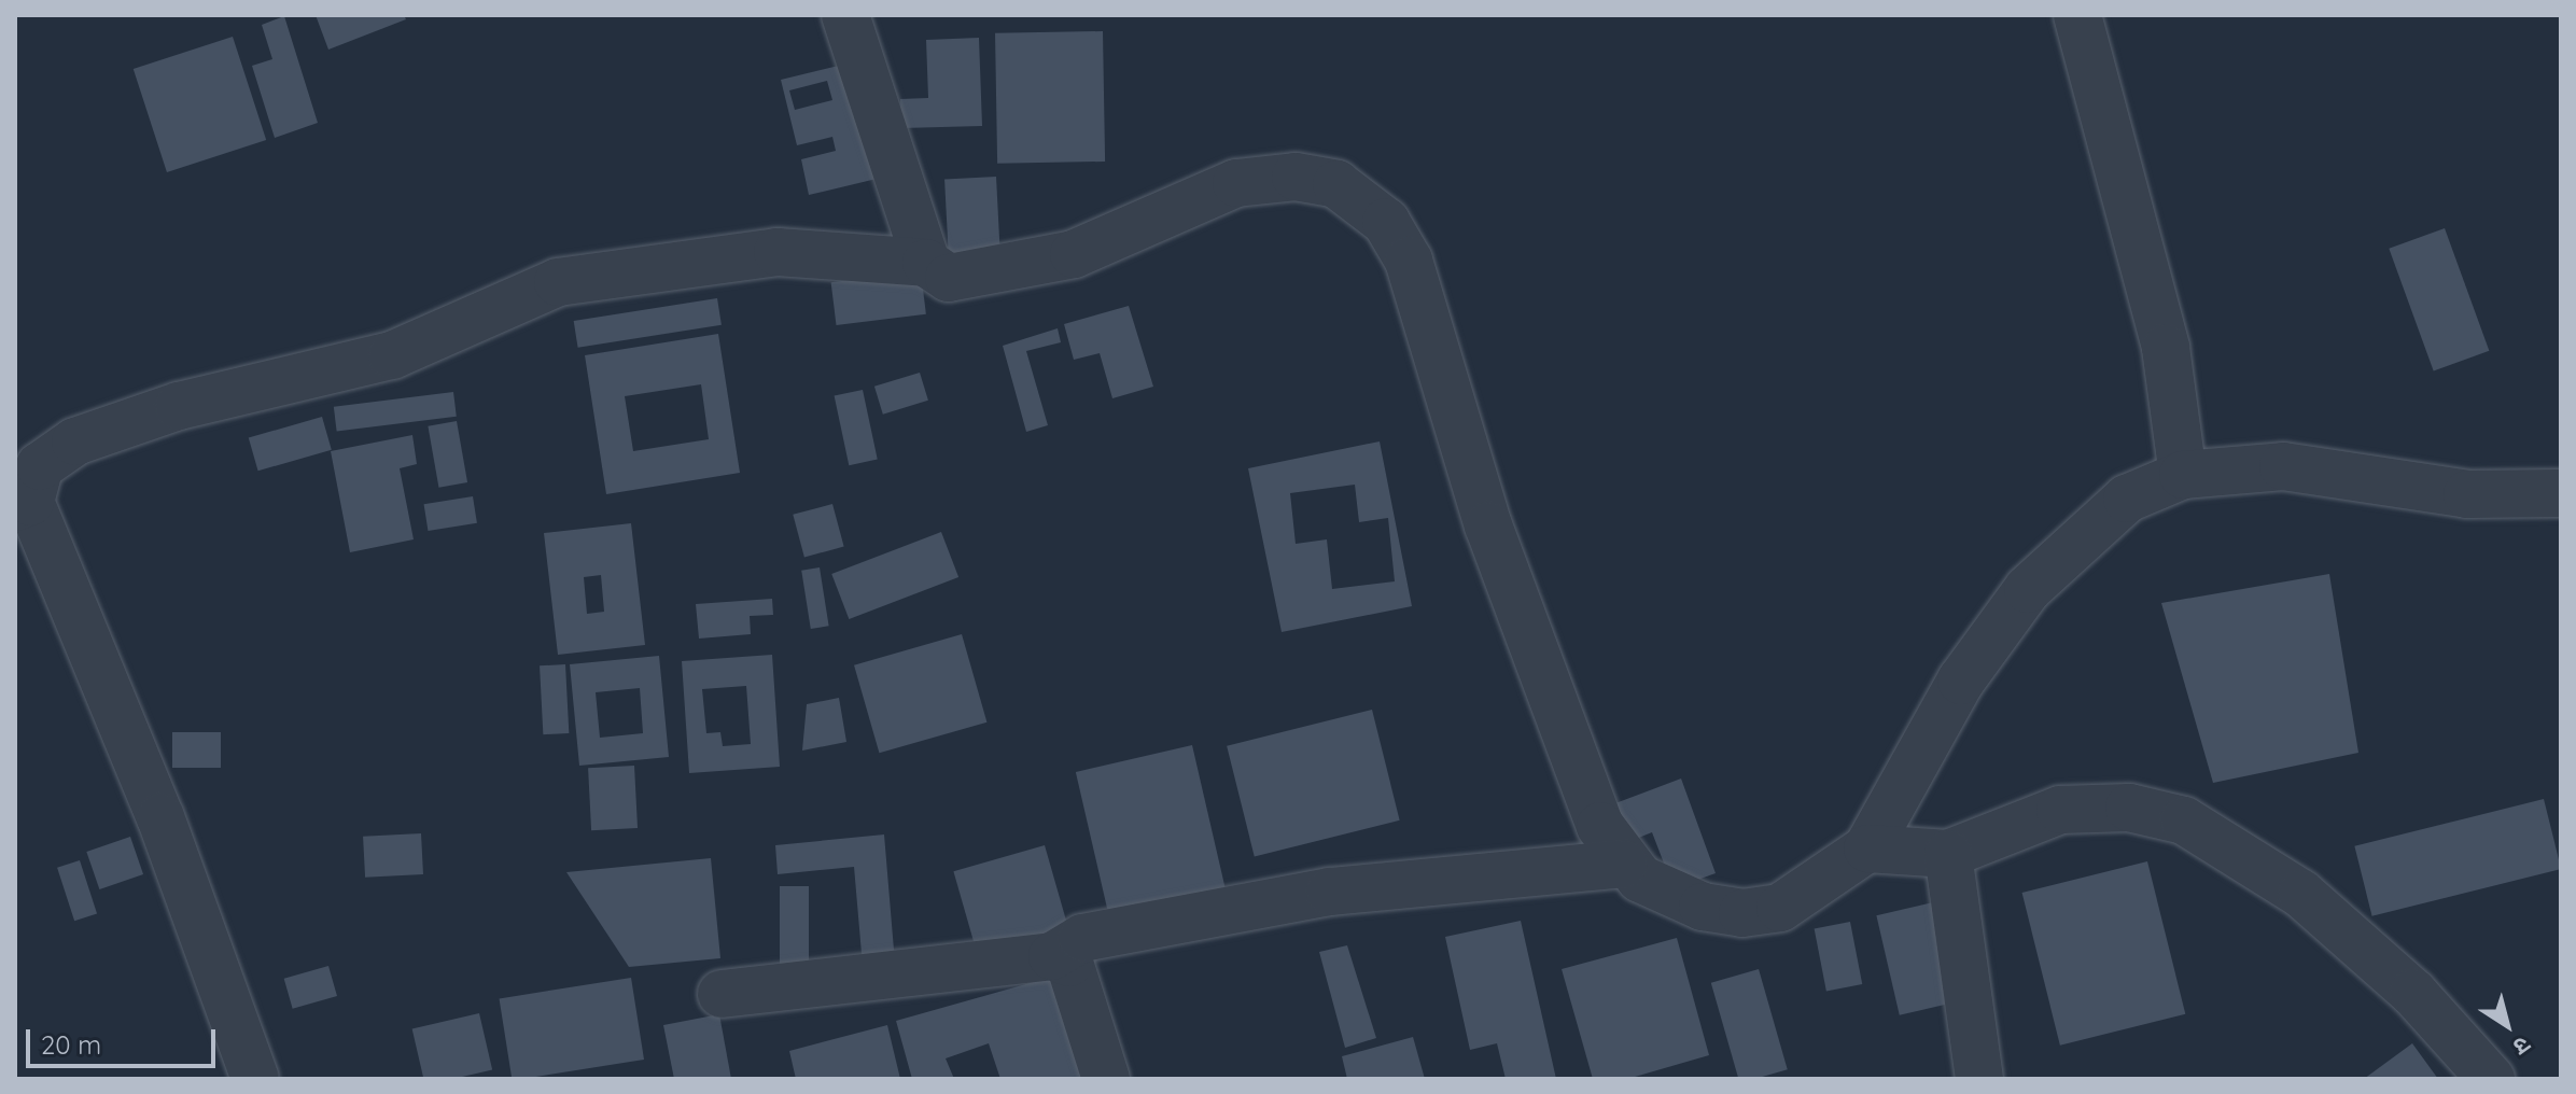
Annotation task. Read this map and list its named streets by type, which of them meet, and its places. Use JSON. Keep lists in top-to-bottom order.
{
  "scale_bar": "20 m",
  "north": "bottom right"
}
